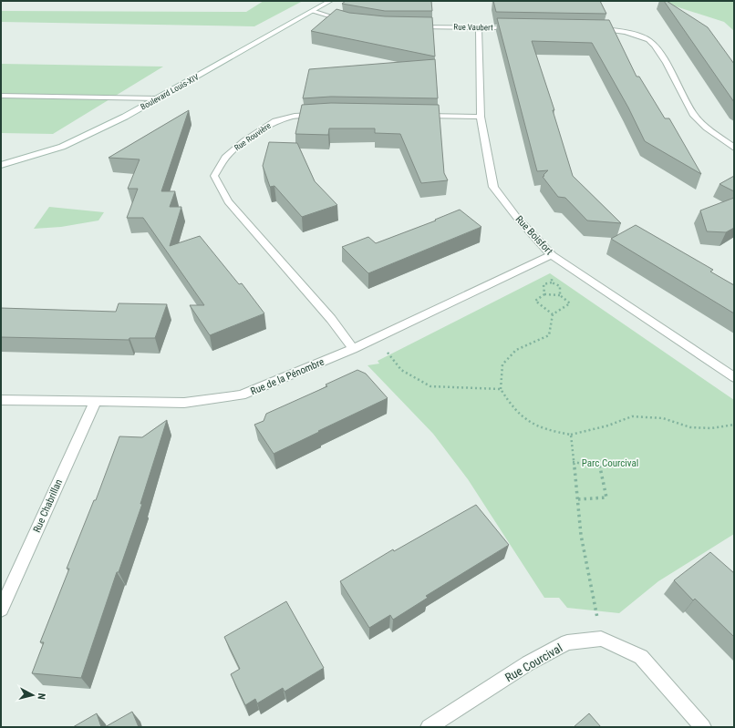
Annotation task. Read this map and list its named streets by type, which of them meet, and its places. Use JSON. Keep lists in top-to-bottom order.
{
  "streets": {
    "street": [
      "Rue Vaubert",
      "Boulevard Louis-XIV",
      "Rue Rouvière",
      "Rue Boisfort",
      "Rue de la Pénombre",
      "Rue Chabrillan",
      "Rue Courcival"
    ]
  },
  "crossings": [
    ["Rue Vaubert", "Rue Boisfort"],
    ["Rue Rouvière", "Rue de la Pénombre"],
    ["Rue Boisfort", "Rue de la Pénombre"],
    ["Rue de la Pénombre", "Rue Chabrillan"]
  ],
  "parks": ["Parc Courcival"],
  "north": "right"
}
